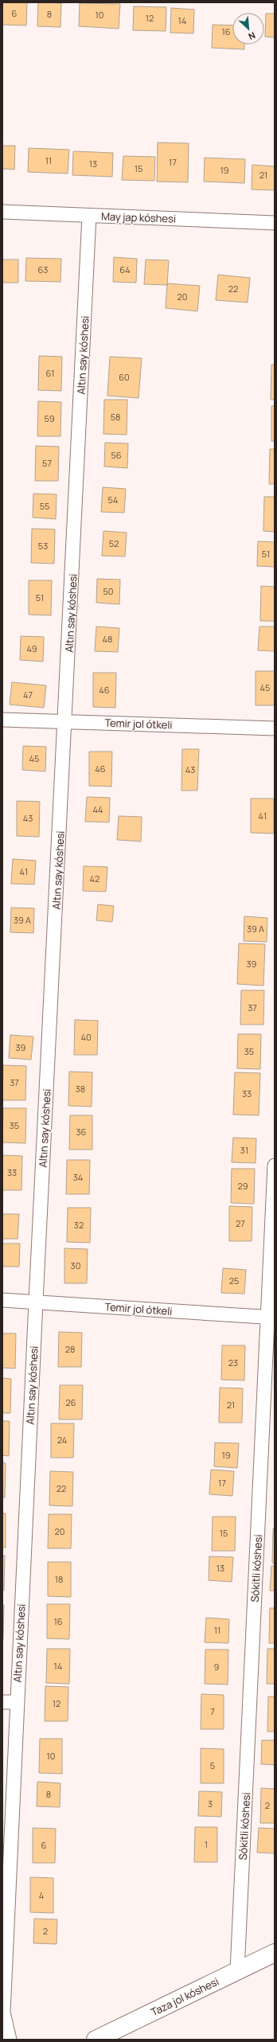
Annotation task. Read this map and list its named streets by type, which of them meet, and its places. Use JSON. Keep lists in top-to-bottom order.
{
  "streets": {
    "main road": ["Taza jol kóshesi"],
    "street": [
      "May jap kóshesi",
      "Altın say kóshesi",
      "Temir jol ótkeli",
      "Sókitli kóshesi"
    ]
  },
  "crossings": [
    ["May jap kóshesi", "Altın say kóshesi"],
    ["Altın say kóshesi", "Temir jol ótkeli"],
    ["Temir jol ótkeli", "Sókitli kóshesi"],
    ["Sókitli kóshesi", "Taza jol kóshesi"]
  ],
  "house_numbers": [
    "6",
    "8",
    "10",
    "12",
    "14",
    "16",
    "11",
    "17",
    "13",
    "15",
    "19",
    "21",
    "63",
    "64",
    "22",
    "20",
    "61",
    "60",
    "58",
    "59",
    "56",
    "57",
    "54",
    "55",
    "52",
    "53",
    "51",
    "50",
    "51",
    "48",
    "49",
    "45",
    "46",
    "47",
    "45",
    "46",
    "43",
    "44",
    "41",
    "43",
    "41",
    "42",
    "39 А",
    "39 А",
    "39",
    "37",
    "40",
    "39",
    "35",
    "37",
    "38",
    "33",
    "35",
    "36",
    "31",
    "33",
    "34",
    "29",
    "27",
    "32",
    "30",
    "25",
    "28",
    "23",
    "26",
    "21",
    "24",
    "19",
    "17",
    "22",
    "20",
    "15",
    "13",
    "18",
    "16",
    "11",
    "14",
    "9",
    "12",
    "7",
    "10",
    "5",
    "8",
    "3",
    "2",
    "1",
    "6",
    "4",
    "2"
  ],
  "north": "bottom right"
}
